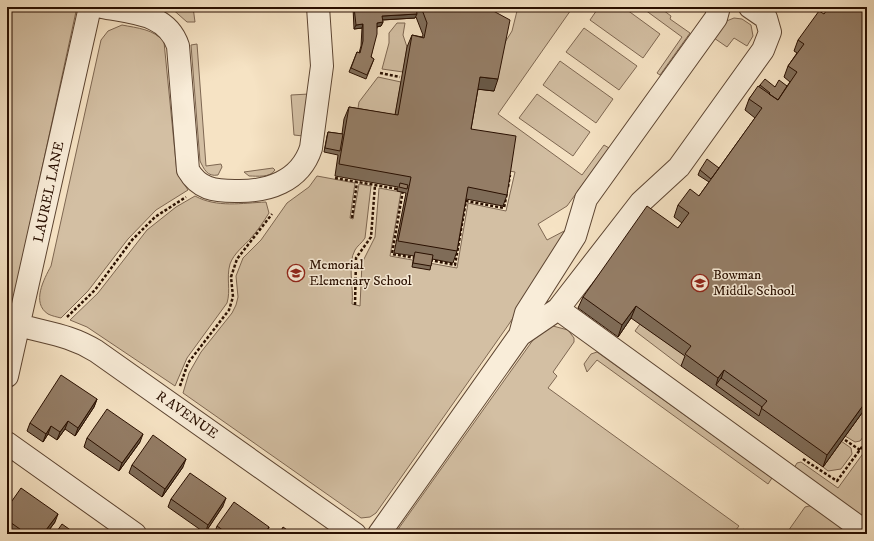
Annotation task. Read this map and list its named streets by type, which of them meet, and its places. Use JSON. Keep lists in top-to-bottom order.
{
  "streets": {
    "street": ["LAUREL LANE", "R AVENUE"]
  },
  "crossings": [
    ["LAUREL LANE", "R AVENUE"]
  ],
  "places": {
    "school or university": ["Memorial Elemenary School", "Bowman Middle School"]
  }
}
